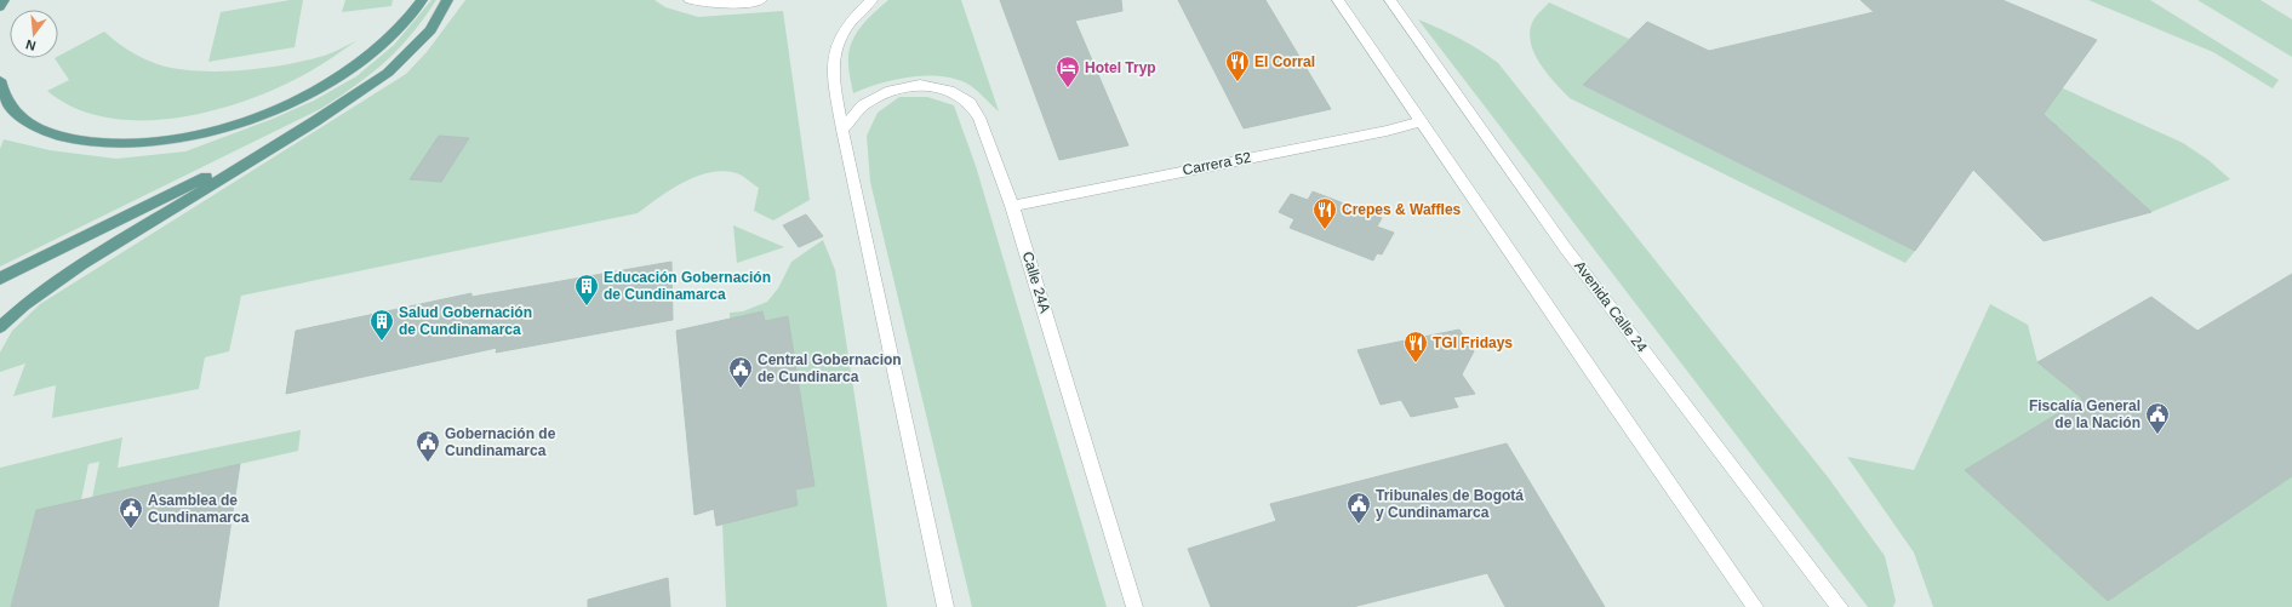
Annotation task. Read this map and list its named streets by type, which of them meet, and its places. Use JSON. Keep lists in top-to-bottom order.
{
  "streets": {
    "street": ["Carrera 52", "Calle 24A", "Avenida Calle 24"]
  },
  "crossings": [
    ["Carrera 52", "Calle 24A"]
  ],
  "places": {
    "restaurant": ["El Corral", "Crepes & Waffles", "TGI Fridays"],
    "hotel": ["Hotel Tryp"],
    "building": ["Educación Gobernación de Cundinamarca", "Salud Gobernación de Cundinamarca"],
    "public building": [
      "Central Gobernacion de Cundinarca",
      "Fiscalía General de la Nación",
      "Gobernación de Cundinamarca",
      "Tribunales de Bogotá y Cundinamarca",
      "Asamblea de Cundinamarca"
    ]
  },
  "north": "bottom"
}
